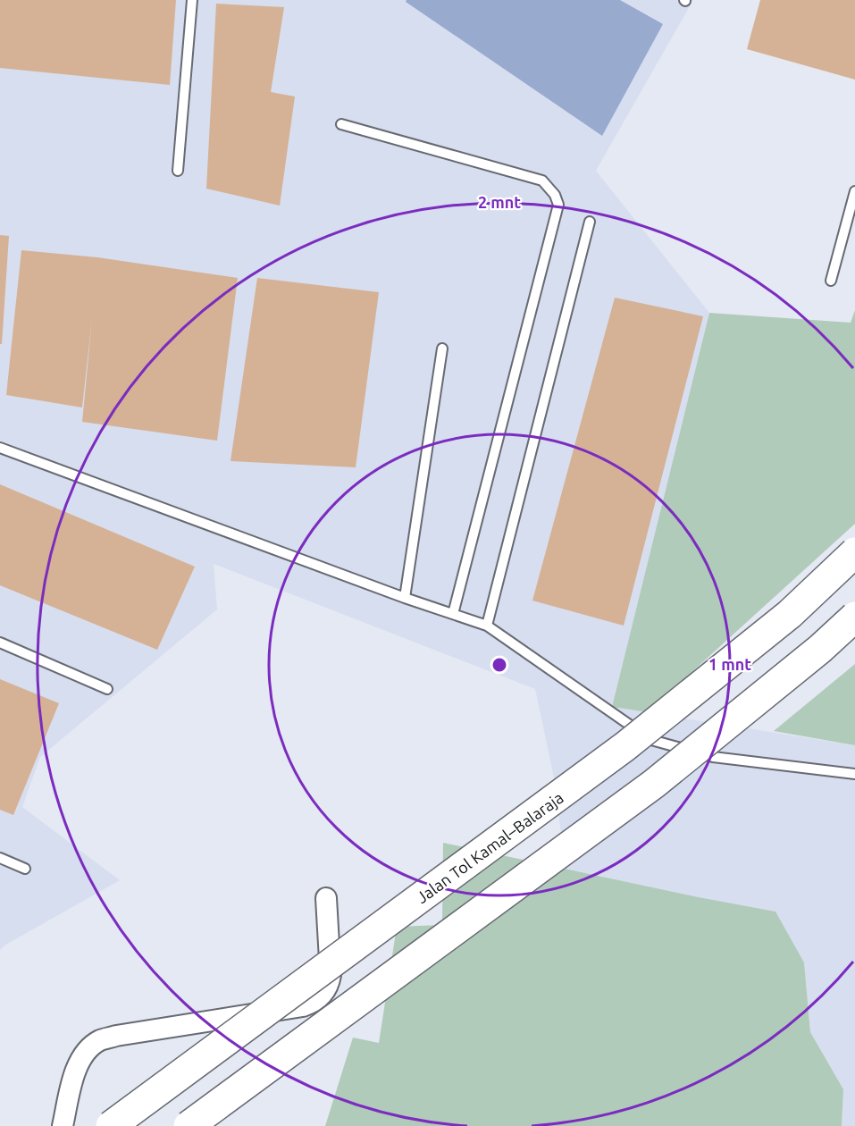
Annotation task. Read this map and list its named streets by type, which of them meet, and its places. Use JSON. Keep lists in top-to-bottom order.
{
  "streets": {
    "highway": ["Jalan Tol Kamal–Balaraja"]
  },
  "rings": ["2 mnt", "1 mnt"]
}
